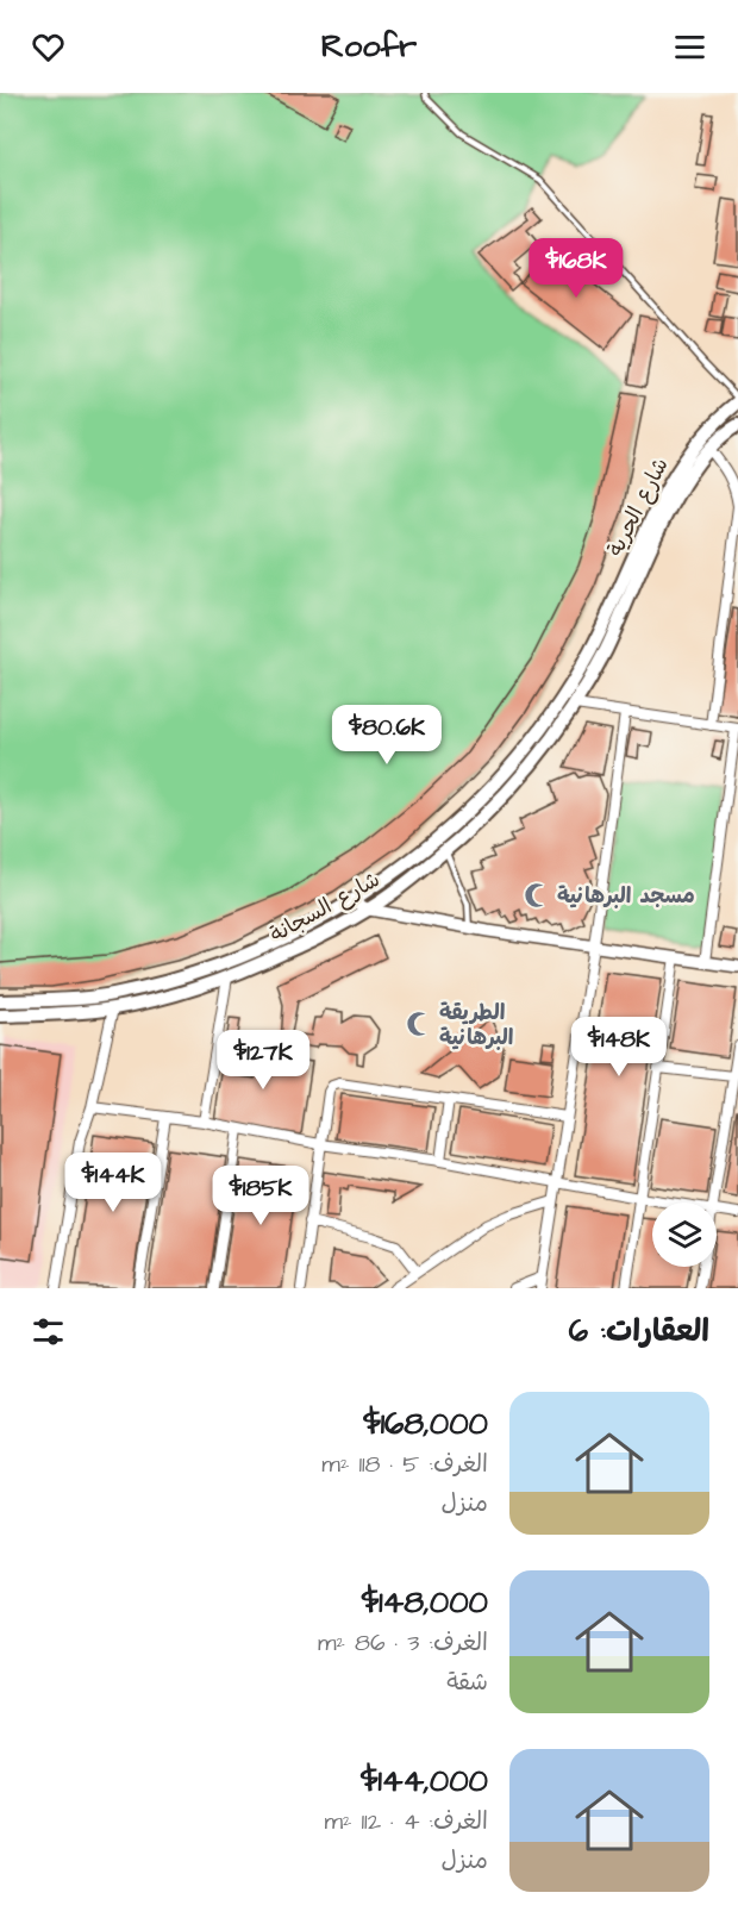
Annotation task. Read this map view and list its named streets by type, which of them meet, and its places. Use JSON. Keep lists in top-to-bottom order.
{
  "streets": {
    "main road": ["شارع الحرية", "شارع السجانة"]
  },
  "crossings": [
    ["شارع الحرية", "شارع السجانة"]
  ],
  "places": {
    "mosque": ["مسجد البرهانية", "الطريقة البرهانية"]
  },
  "page": {
    "header": "Roofr",
    "price": [
      "$168K",
      "$80.6K",
      "$148K",
      "$127K",
      "$144K",
      "$185K"
    ],
    "heading": "العقارات: 6",
    "list": [
      {
        "name": "$168,000",
        "note": "الغرف: 5 · 118 m² · منزل"
      },
      {
        "name": "$148,000",
        "note": "الغرف: 3 · 86 m² · شقة"
      },
      {
        "name": "$144,000",
        "note": "الغرف: 4 · 112 m² · منزل"
      }
    ]
  }
}
